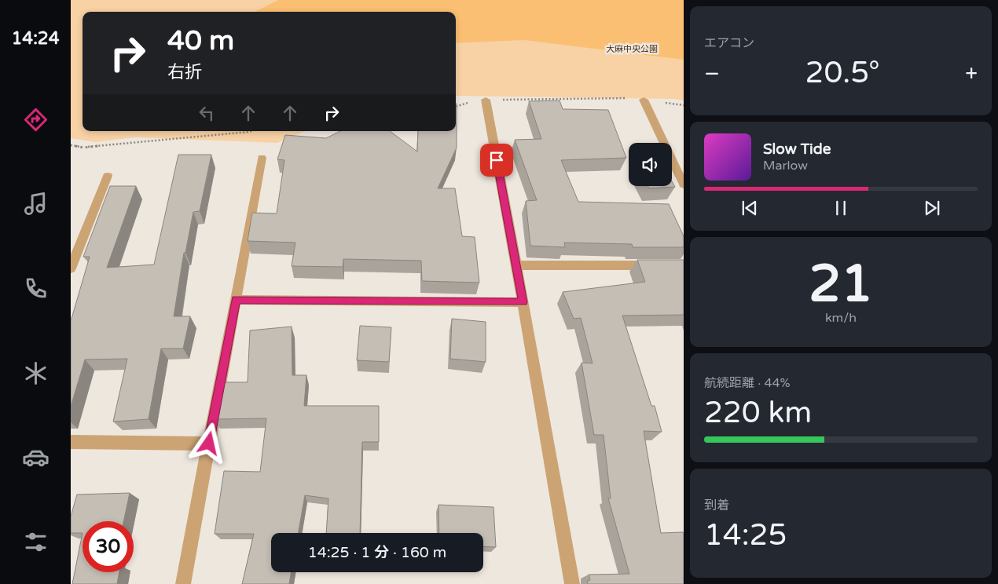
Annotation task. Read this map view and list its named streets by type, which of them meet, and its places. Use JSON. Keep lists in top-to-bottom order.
{
  "parks": ["大麻中央公園"],
  "page": {
    "tabs": "14:24",
    "tile": [
      "エアコン",
      ["21", "km/h"],
      ["航続距離 · 44%", "220 km"],
      ["到着", "14:25"]
    ],
    "turn": ["40 m", "右折"],
    "heat": ["−", "20.5°", "+"],
    "song": ["Slow Tide", "Marlow"],
    "limit": "30",
    "trip": "14:25 · 1 分 · 160 m"
  }
}
